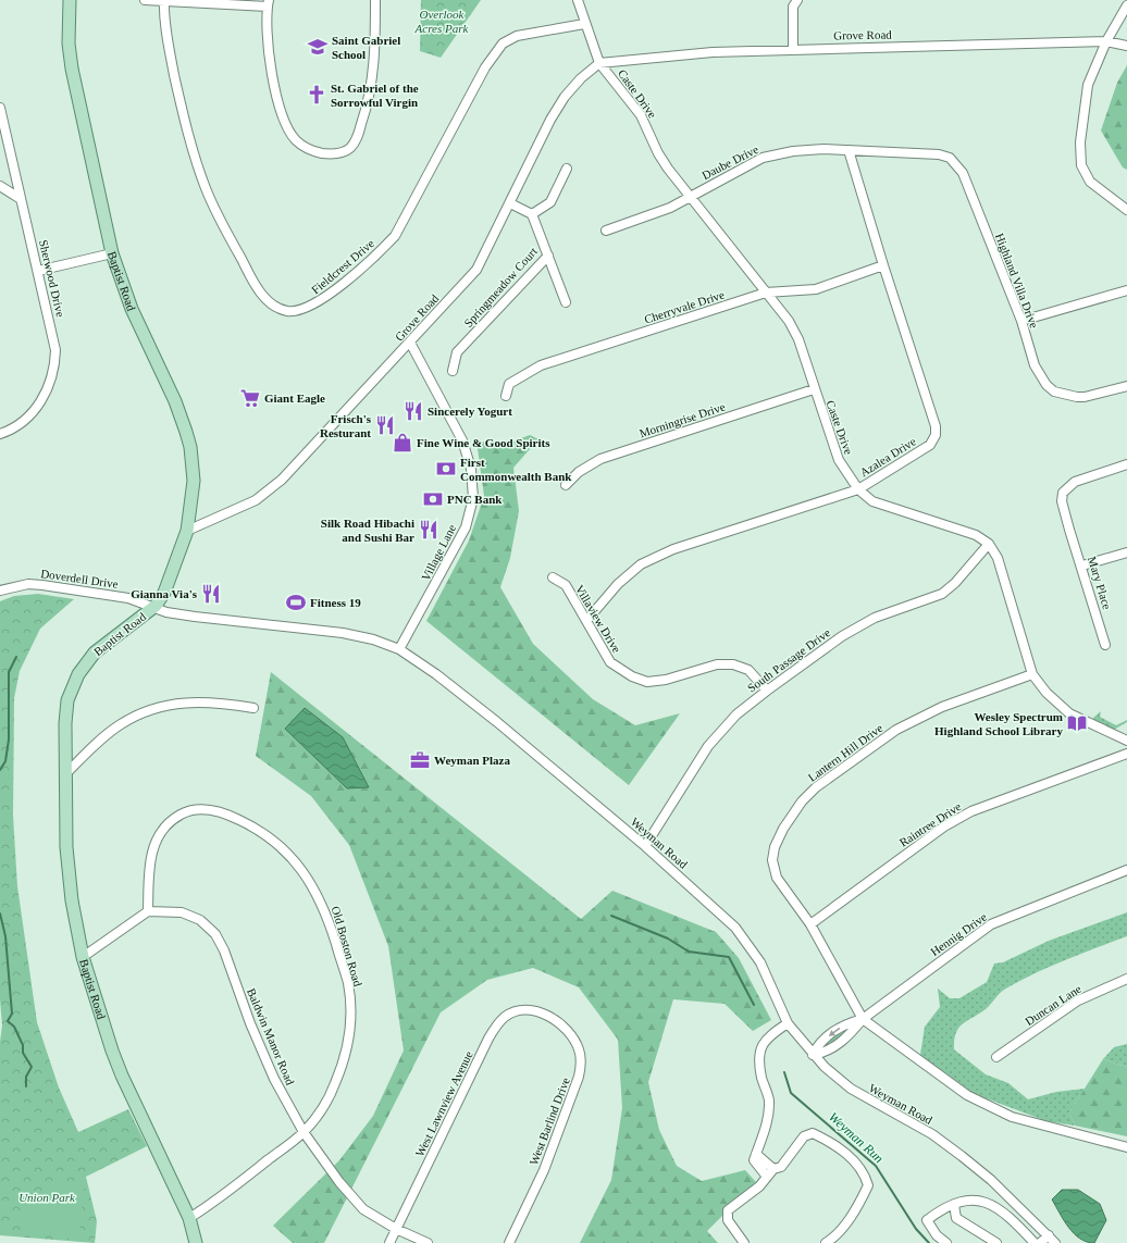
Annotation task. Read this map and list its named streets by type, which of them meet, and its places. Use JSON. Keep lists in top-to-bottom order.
{
  "streets": {
    "main road": ["Baptist Road"],
    "street": [
      "Grove Road",
      "Caste Drive",
      "Daube Drive",
      "Fieldcrest Drive",
      "Sherwood Drive",
      "Highland Villa Drive",
      "Springmeadow Court",
      "Cherryvale Drive",
      "Morningrise Drive",
      "Azalea Drive",
      "Village Lane",
      "Doverdell Drive",
      "Mary Place",
      "Villaview Drive",
      "South Passage Drive",
      "Lantern Hill Drive",
      "Raintree Drive",
      "Weyman Road",
      "Hennig Drive",
      "Old Boston Road",
      "Duncan Lane",
      "Baldwin Manor Road",
      "West Lawnview Avenue",
      "West Barlind Drive"
    ]
  },
  "crossings": [
    ["Grove Road", "Caste Drive"],
    ["Grove Road", "Baptist Road"],
    ["Grove Road", "Village Lane"],
    ["Caste Drive", "Daube Drive"],
    ["Caste Drive", "Fieldcrest Drive"],
    ["Caste Drive", "Cherryvale Drive"],
    ["Caste Drive", "Morningrise Drive"],
    ["Caste Drive", "Azalea Drive"],
    ["Caste Drive", "South Passage Drive"],
    ["Daube Drive", "Highland Villa Drive"],
    ["Daube Drive", "Azalea Drive"],
    ["Baptist Road", "Doverdell Drive"],
    ["Baptist Road", "Weyman Road"],
    ["Baptist Road", "Old Boston Road"],
    ["Cherryvale Drive", "Azalea Drive"],
    ["Azalea Drive", "Villaview Drive"],
    ["Village Lane", "Weyman Road"],
    ["Doverdell Drive", "Weyman Road"],
    ["Villaview Drive", "South Passage Drive"],
    ["South Passage Drive", "Weyman Road"],
    ["Lantern Hill Drive", "Raintree Drive"],
    ["Lantern Hill Drive", "Hennig Drive"],
    ["Weyman Road", "Hennig Drive"],
    ["Old Boston Road", "Baldwin Manor Road"],
    ["Baldwin Manor Road", "West Lawnview Avenue"],
    ["West Lawnview Avenue", "West Barlind Drive"]
  ],
  "water": ["Weyman Run"],
  "parks": ["Overlook Acres Park", "Union Park"],
  "places": {
    "school or university": ["Saint Gabriel School"],
    "church": ["St. Gabriel of the Sorrowful Virgin"],
    "supermarket": ["Giant Eagle"],
    "restaurant": [
      "Sincerely Yogurt",
      "Frisch's Resturant",
      "Silk Road Hibachi and Sushi Bar",
      "Gianna Via's"
    ],
    "shop": ["Fine Wine & Good Spirits"],
    "bank": ["First Commonwealth Bank", "PNC Bank"],
    "sports": ["Fitness 19"],
    "library": ["Wesley Spectrum Highland School Library"],
    "office": ["Weyman Plaza"]
  }
}
